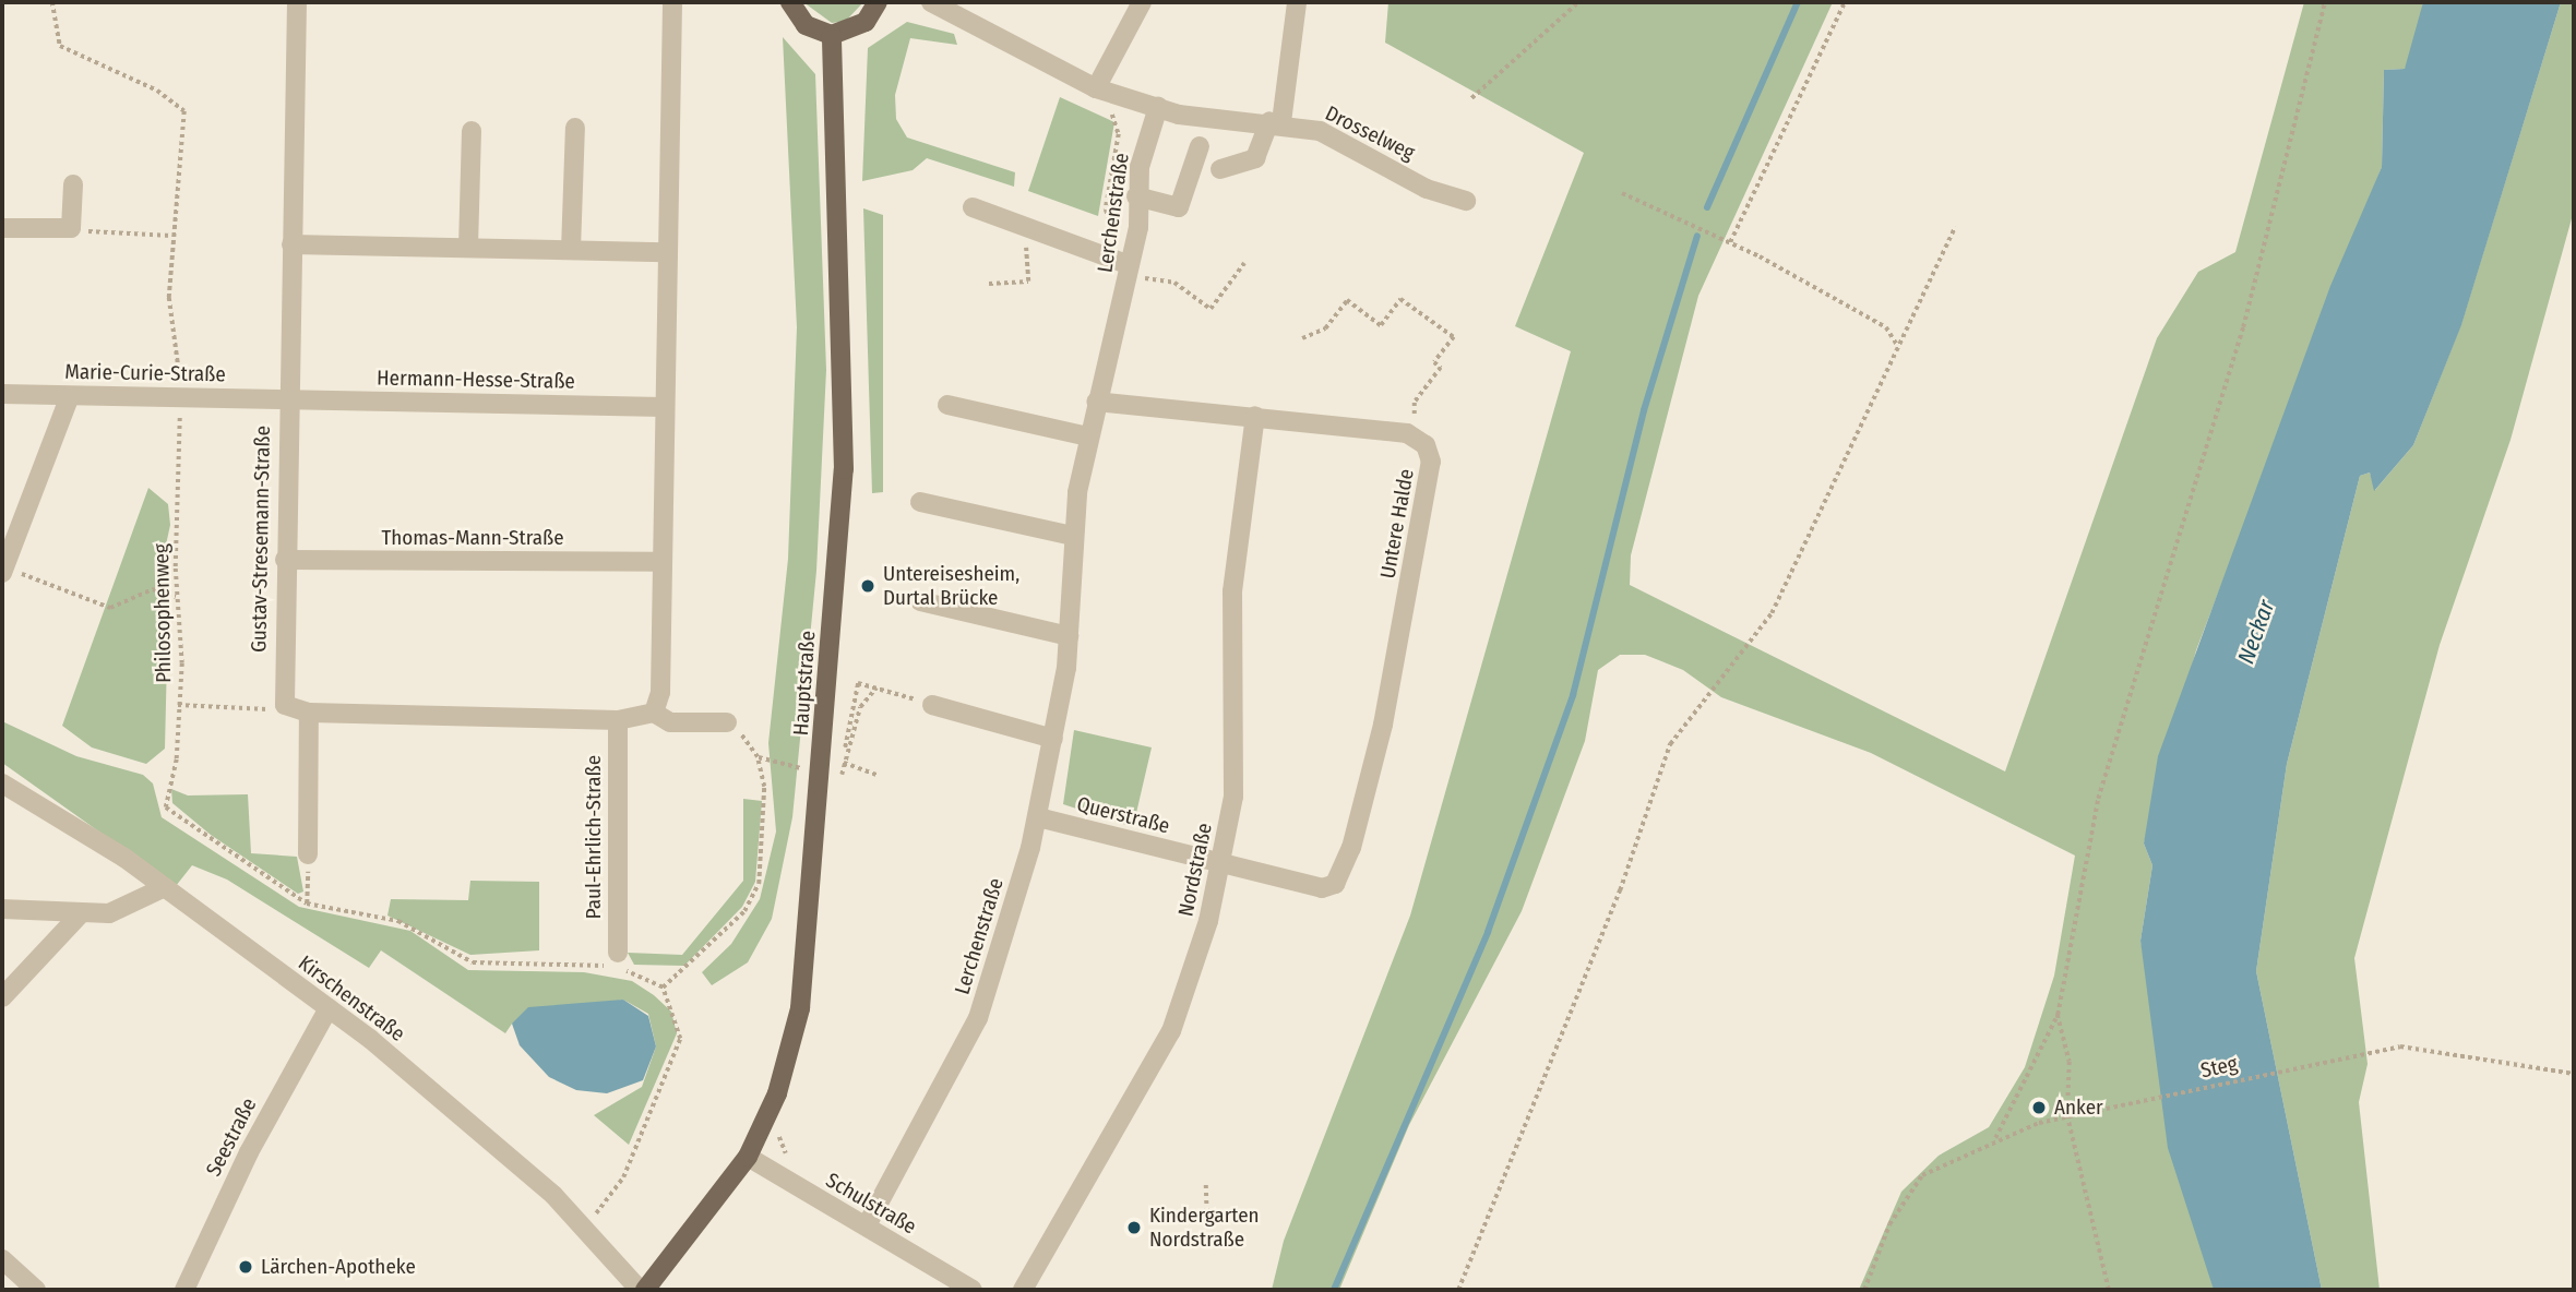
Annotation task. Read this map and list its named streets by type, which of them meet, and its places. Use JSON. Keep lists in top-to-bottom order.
{
  "streets": {
    "main road": ["Hauptstraße"],
    "street": [
      "Drosselweg",
      "Lerchenstraße",
      "Marie-Curie-Straße",
      "Hermann-Hesse-Straße",
      "Untere Halde",
      "Thomas-Mann-Straße",
      "Gustav-Stresemann-Straße",
      "Querstraße",
      "Paul-Ehrlich-Straße",
      "Nordstraße",
      "Kirschenstraße",
      "Seestraße",
      "Schulstraße"
    ],
    "path": ["Philosophenweg", "Steg"]
  },
  "crossings": [
    ["Drosselweg", "Lerchenstraße"],
    ["Lerchenstraße", "Querstraße"],
    ["Lerchenstraße", "Schulstraße"],
    ["Marie-Curie-Straße", "Hermann-Hesse-Straße"],
    ["Marie-Curie-Straße", "Gustav-Stresemann-Straße"],
    ["Marie-Curie-Straße", "Philosophenweg"],
    ["Hermann-Hesse-Straße", "Gustav-Stresemann-Straße"],
    ["Untere Halde", "Querstraße"],
    ["Thomas-Mann-Straße", "Gustav-Stresemann-Straße"],
    ["Hauptstraße", "Schulstraße"],
    ["Querstraße", "Nordstraße"],
    ["Kirschenstraße", "Seestraße"]
  ],
  "water": ["Neckar"],
  "places": [
    "Untereisesheim, Durtal Brücke",
    "Anker",
    "Kindergarten Nordstraße",
    "Lärchen-Apotheke"
  ]
}
